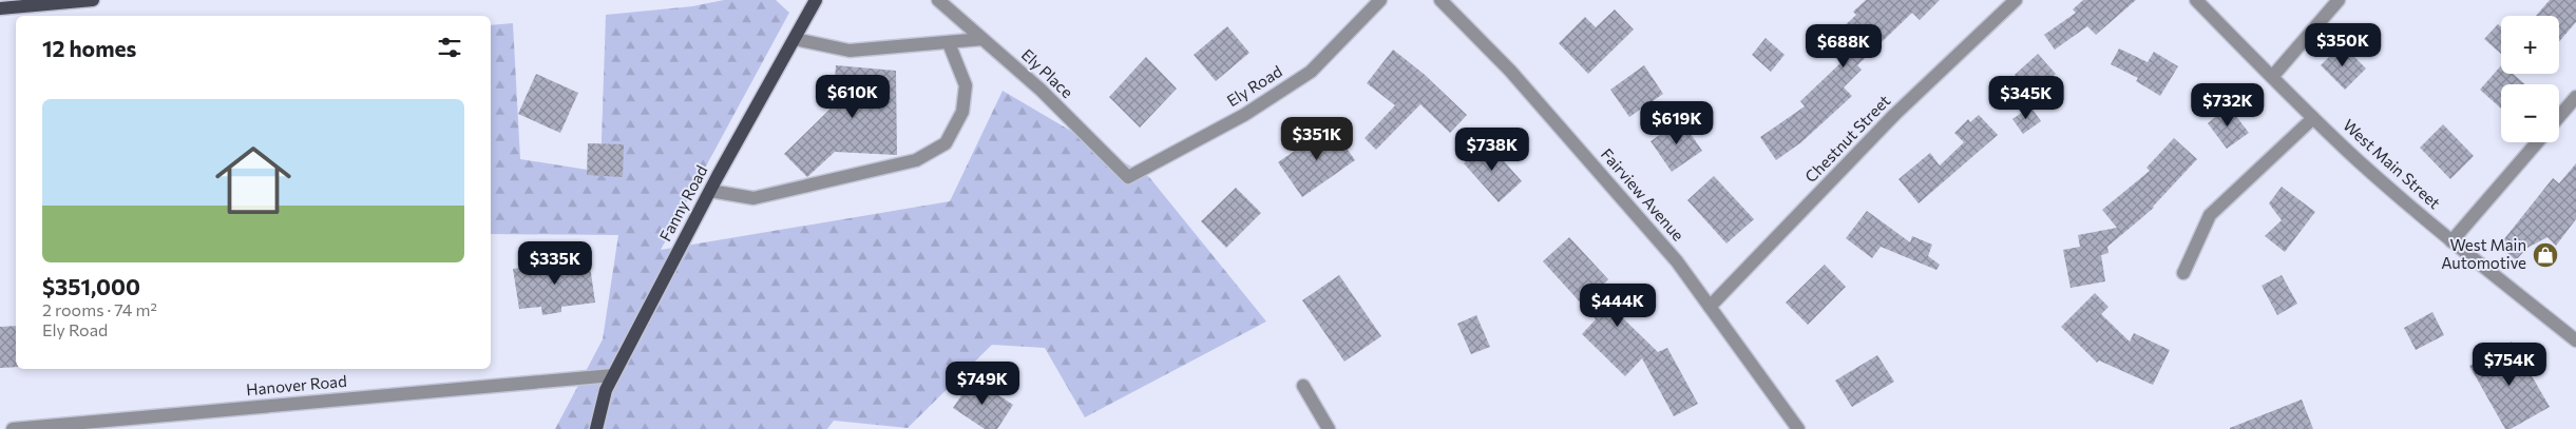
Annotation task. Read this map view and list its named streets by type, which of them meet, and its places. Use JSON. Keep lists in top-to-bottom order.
{
  "streets": {
    "main road": ["Fanny Road"],
    "street": [
      "Ely Place",
      "Ely Road",
      "Chestnut Street",
      "West Main Street",
      "Fairview Avenue",
      "Hanover Road"
    ]
  },
  "crossings": [
    ["Ely Place", "Ely Road"],
    ["Chestnut Street", "Fairview Avenue"],
    ["Fanny Road", "Hanover Road"]
  ],
  "places": {
    "shop": ["West Main Automotive"]
  },
  "page": {
    "map_buttons": ["+", "−"],
    "heading": "12 homes",
    "price": [
      "$350K",
      "$688K",
      "$610K",
      "$345K",
      "$732K",
      "$619K",
      "$351K",
      "$738K",
      "$335K",
      "$444K",
      "$754K",
      "$749K"
    ],
    "list": [
      {
        "name": "$351,000",
        "note": "2 rooms · 74 m² · Ely Road"
      }
    ]
  }
}
